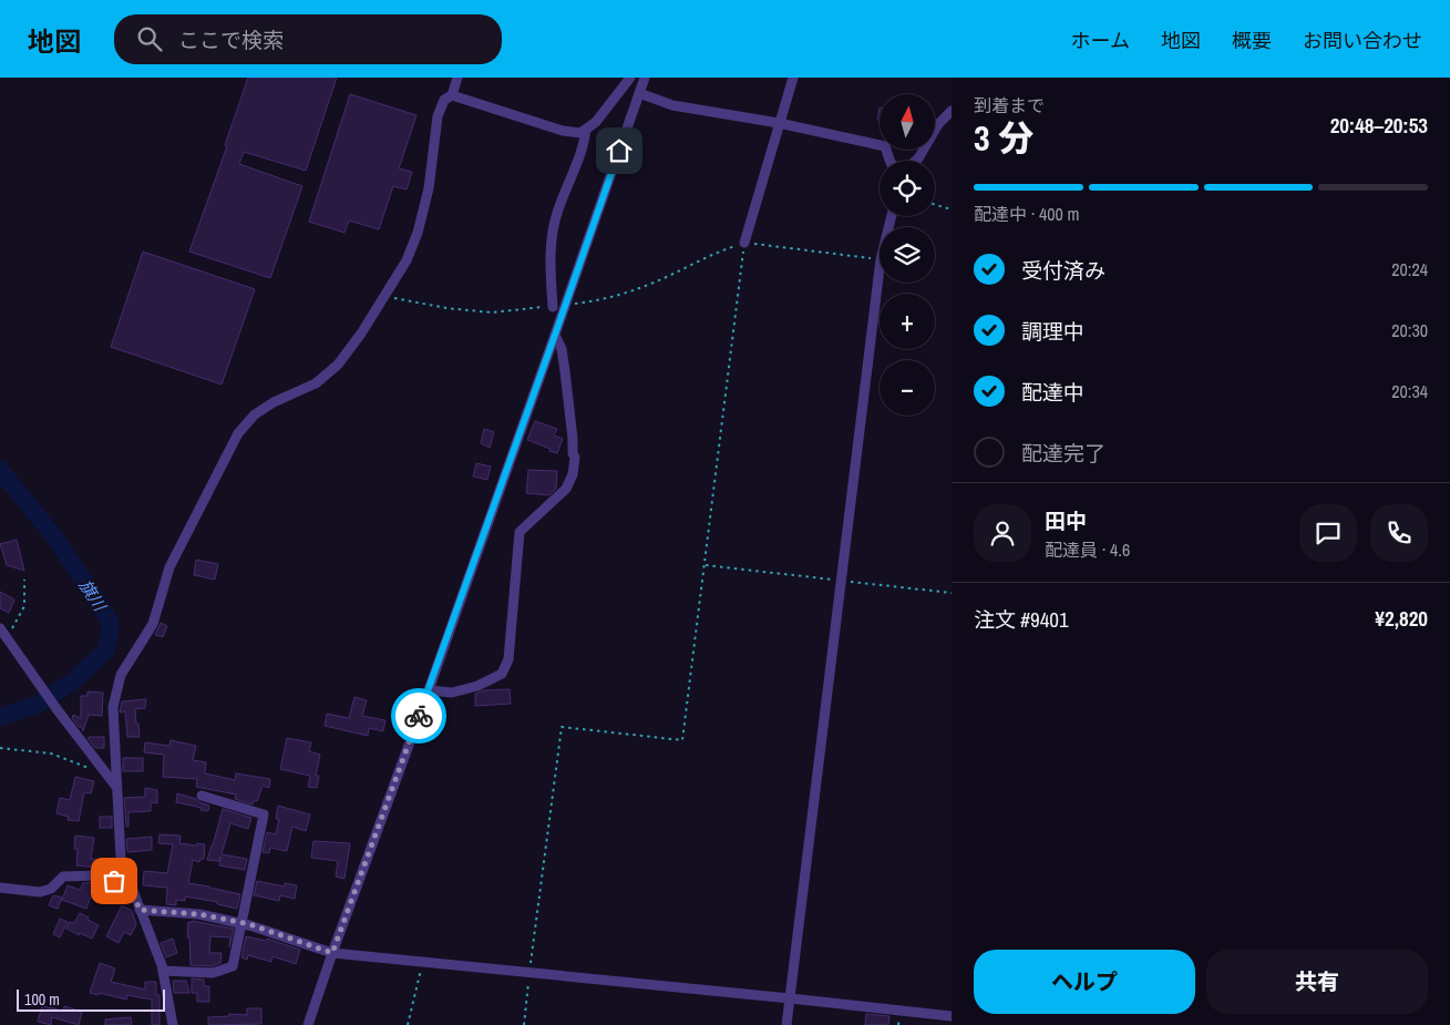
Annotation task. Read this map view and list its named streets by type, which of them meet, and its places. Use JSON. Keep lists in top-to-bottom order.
{
  "water": ["旗川"],
  "scale_bar": "100 m",
  "north": "top",
  "page": {
    "header": "地図",
    "search": "ここで検索",
    "nav": [
      "ホーム",
      "地図",
      "概要",
      "お問い合わせ"
    ],
    "heading": ["3 分", "到着まで", "20:48–20:53"],
    "panel": [
      "田中",
      "配達員 · 4.6",
      "注文 #9401",
      "¥2,820"
    ],
    "map_buttons": ["+", "−"],
    "bar": "配達中 · 400 m",
    "list": [
      ["受付済み", "20:24"],
      ["調理中", "20:30"],
      ["配達中", "20:34"],
      "配達完了"
    ],
    "buttons": ["ヘルプ", "共有"],
    "scale": "100 m"
  }
}
